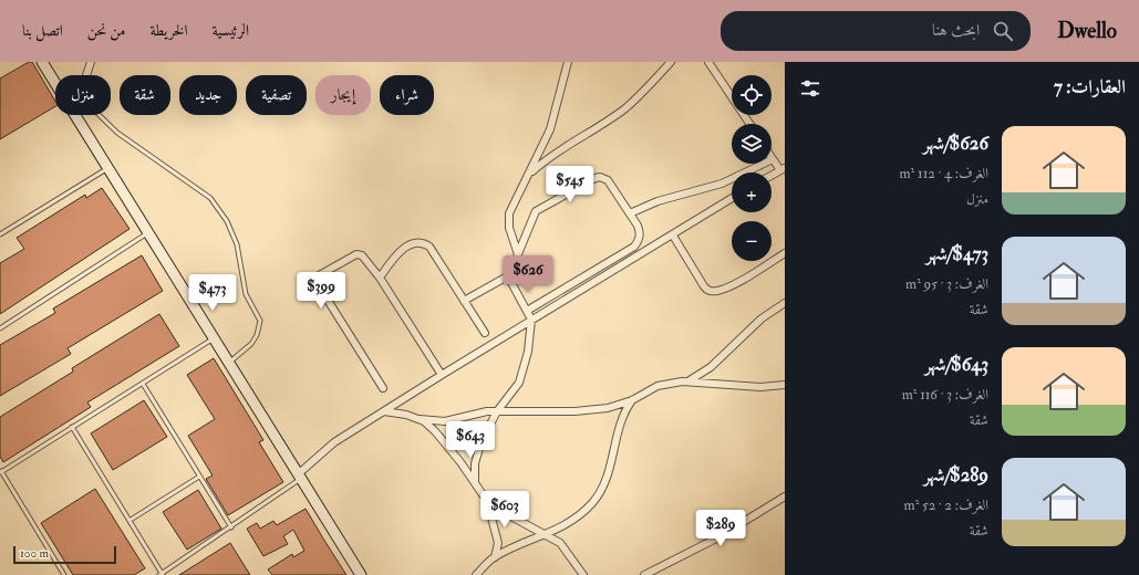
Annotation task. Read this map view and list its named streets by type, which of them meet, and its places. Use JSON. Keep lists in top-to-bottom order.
{
  "scale_bar": "100 m",
  "page": {
    "header": "Dwello",
    "search": "ابحث هنا",
    "nav": [
      "الرئيسية",
      "الخريطة",
      "من نحن",
      "اتصل بنا"
    ],
    "heading": "العقارات: 7",
    "map_buttons": ["+", "−"],
    "chip": [
      "شراء",
      "إيجار",
      "تصفية",
      "جديد",
      "شقة",
      "منزل"
    ],
    "list": [
      {
        "name": "$626/شهر",
        "note": "الغرف: 4 · 112 m² · منزل"
      },
      {
        "name": "$473/شهر",
        "note": "الغرف: 3 · 95 m² · شقة"
      },
      {
        "name": "$643/شهر",
        "note": "الغرف: 3 · 116 m² · شقة"
      },
      {
        "name": "$289/شهر",
        "note": "الغرف: 2 · 52 m² · شقة"
      }
    ],
    "price": [
      "$545",
      "$626",
      "$399",
      "$473",
      "$643",
      "$603",
      "$289"
    ],
    "scale": "100 m"
  }
}
